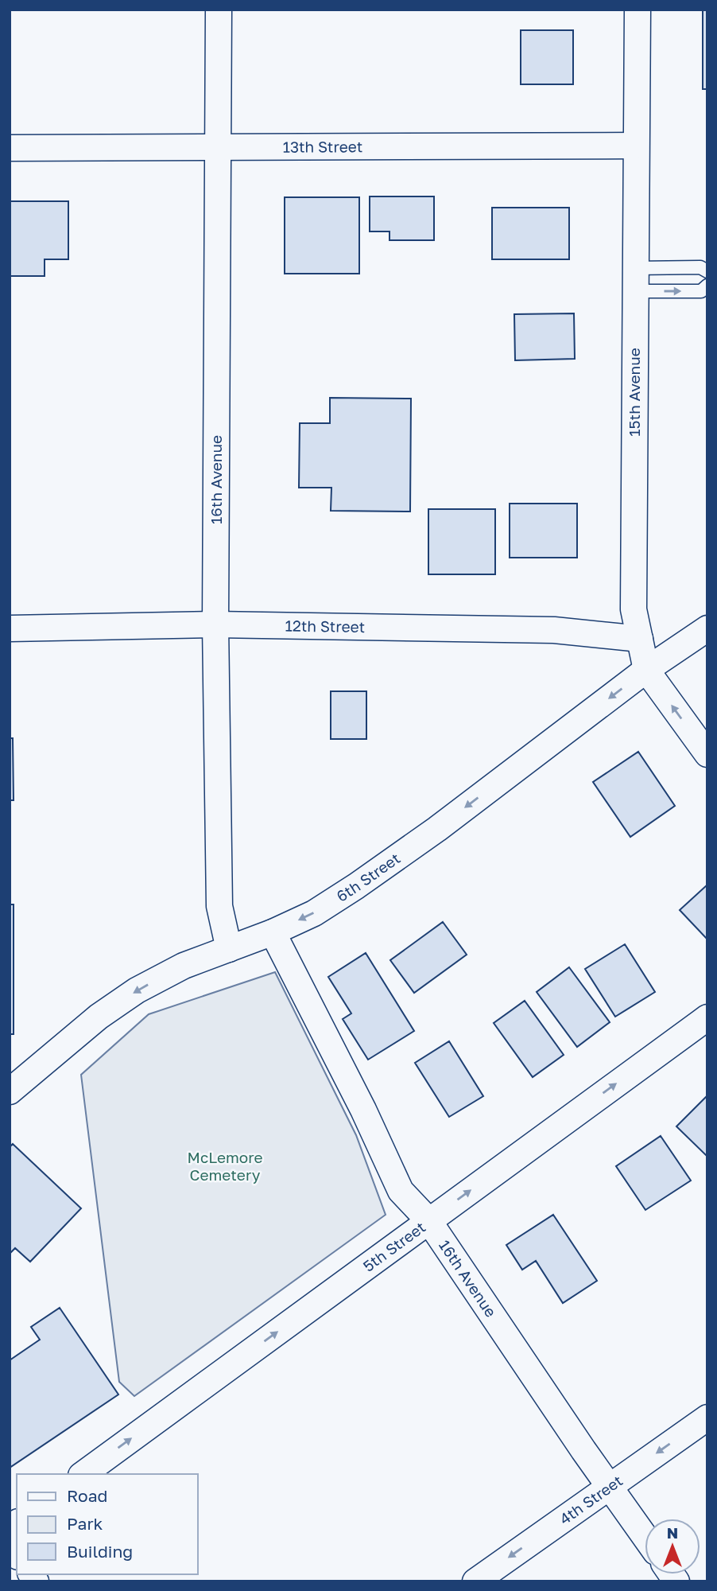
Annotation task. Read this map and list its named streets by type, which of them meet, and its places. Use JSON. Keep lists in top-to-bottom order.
{
  "streets": {
    "street": [
      "13th Street",
      "15th Avenue",
      "16th Avenue",
      "12th Street",
      "6th Street",
      "5th Street",
      "4th Street"
    ]
  },
  "crossings": [
    ["13th Street", "15th Avenue"],
    ["13th Street", "16th Avenue"],
    ["15th Avenue", "12th Street"],
    ["15th Avenue", "6th Street"],
    ["16th Avenue", "12th Street"],
    ["16th Avenue", "6th Street"],
    ["16th Avenue", "5th Street"],
    ["16th Avenue", "4th Street"]
  ],
  "one_way": ["6th Street", "5th Street", "4th Street"],
  "parks": ["McLemore Cemetery"],
  "legend": ["Road", "Park", "Building"],
  "north": "top"
}
